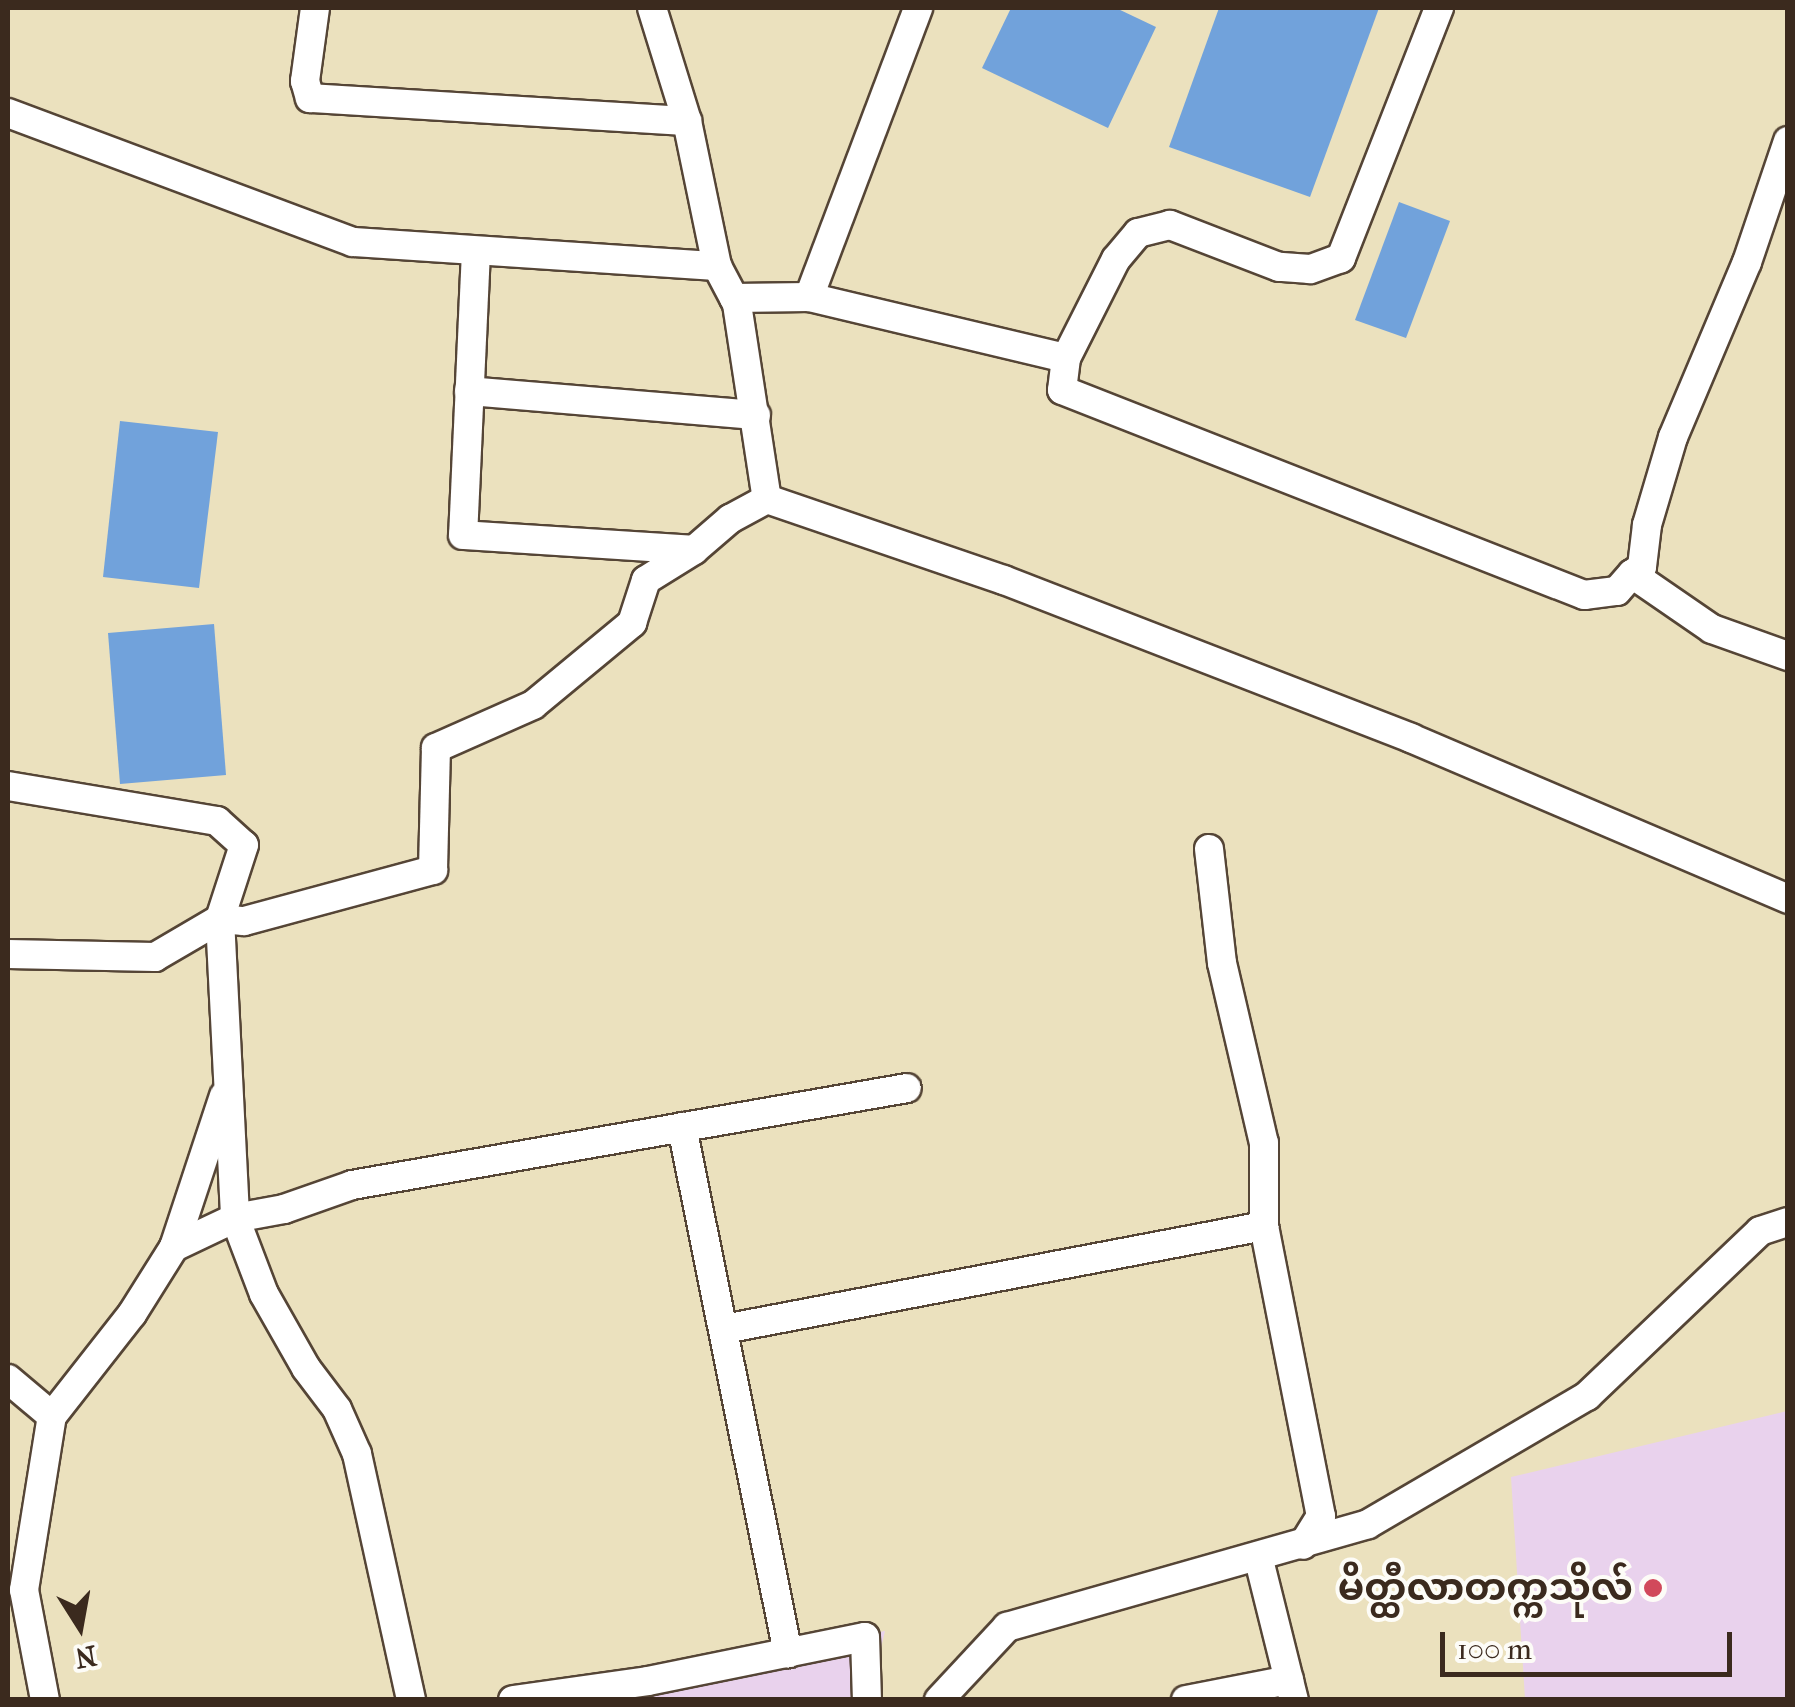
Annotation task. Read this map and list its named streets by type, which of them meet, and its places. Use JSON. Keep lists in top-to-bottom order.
{
  "places": ["မိတ္ထီလာတက္ကသိုလ်"],
  "scale_bar": "100 m",
  "north": "bottom"
}
